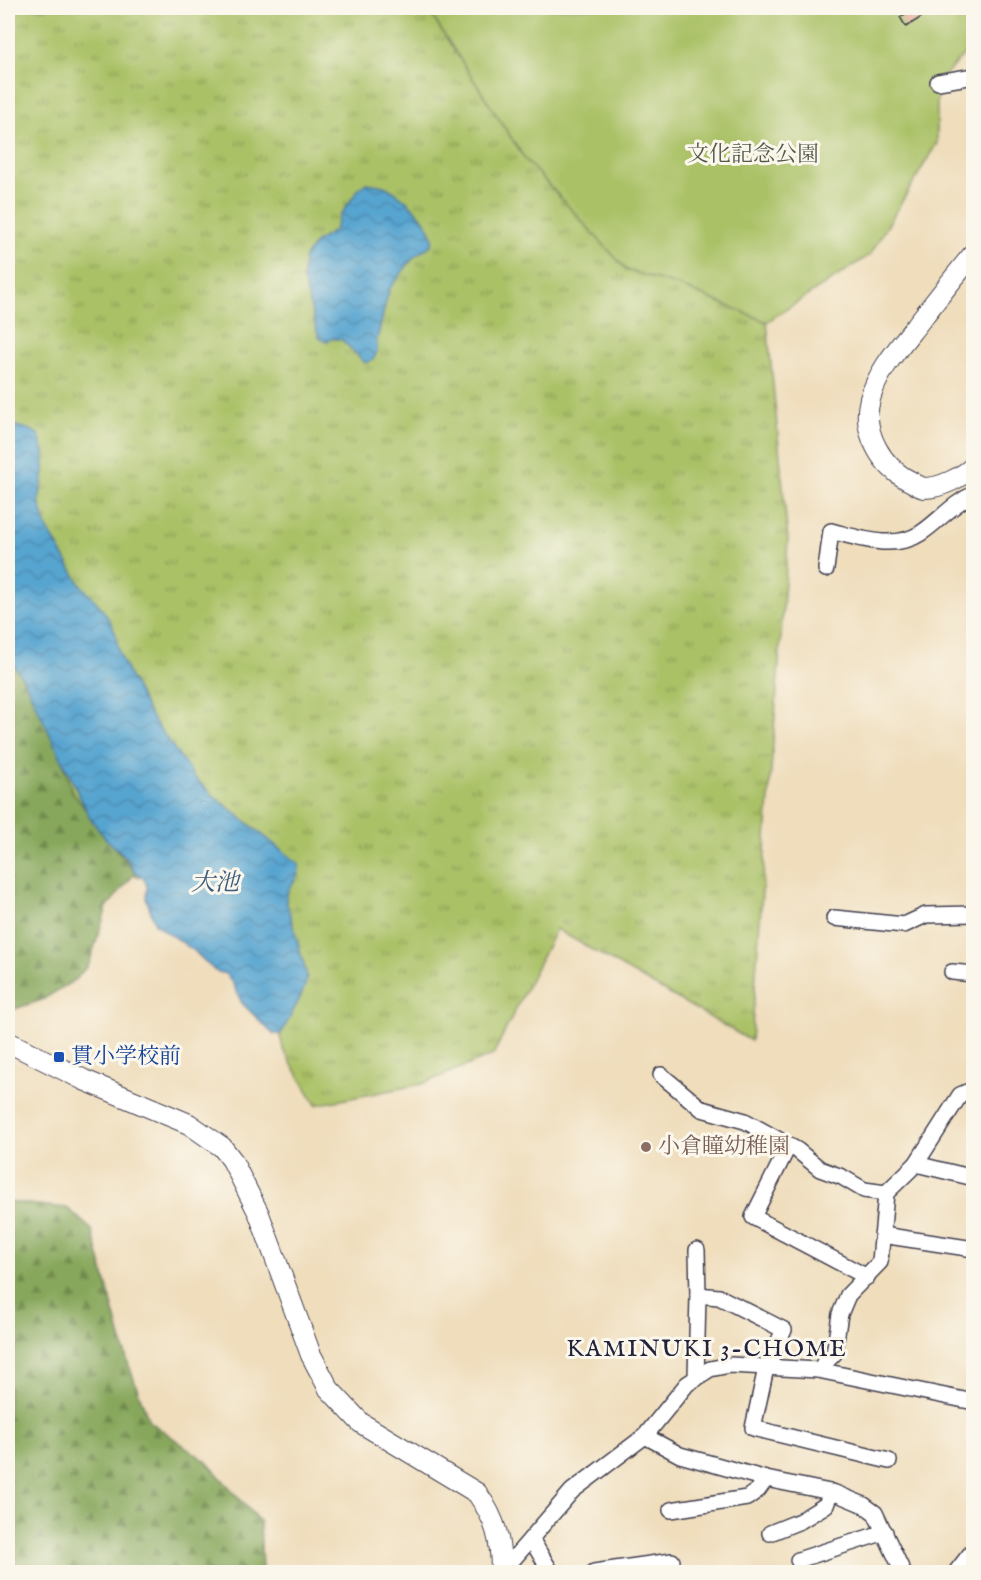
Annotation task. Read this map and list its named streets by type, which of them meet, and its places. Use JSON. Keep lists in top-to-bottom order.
{
  "districts": ["KAMINUKI 3-CHOME"],
  "water": ["大池"],
  "parks": ["文化記念公園"],
  "places": {
    "transit": ["貫小学校前"],
    "other": ["小倉瞳幼稚園"]
  }
}
